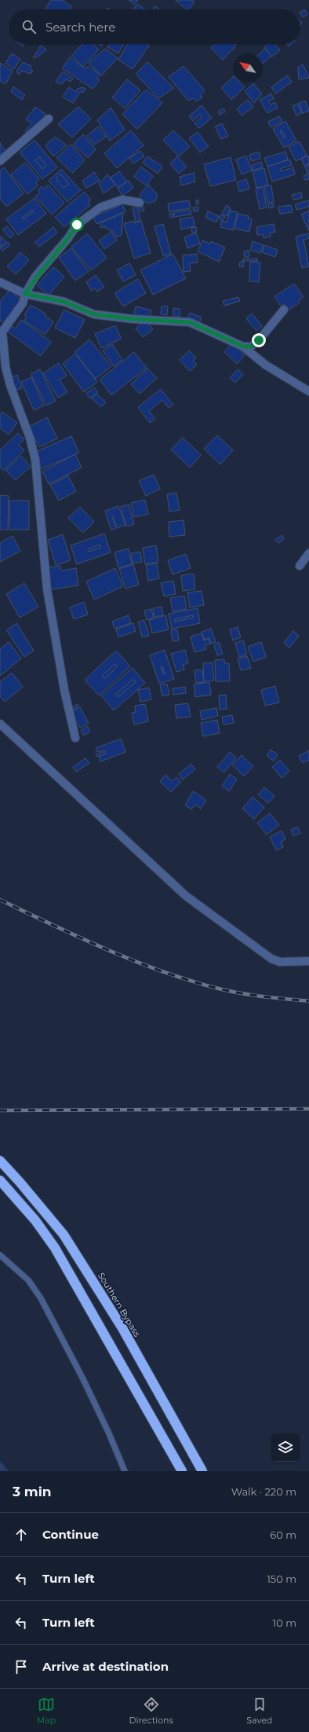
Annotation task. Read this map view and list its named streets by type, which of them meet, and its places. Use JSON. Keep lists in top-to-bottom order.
{
  "streets": {
    "highway": ["Southern Bypass"]
  },
  "north": "top left",
  "page": {
    "search": "Search here",
    "heading": ["3 min", "Walk · 220 m"],
    "list": [
      ["Continue", "60 m"],
      ["Turn left", "150 m"],
      ["Turn left", "10 m"],
      "Arrive at destination"
    ],
    "nav": ["Map", "Directions", "Saved"]
  }
}
